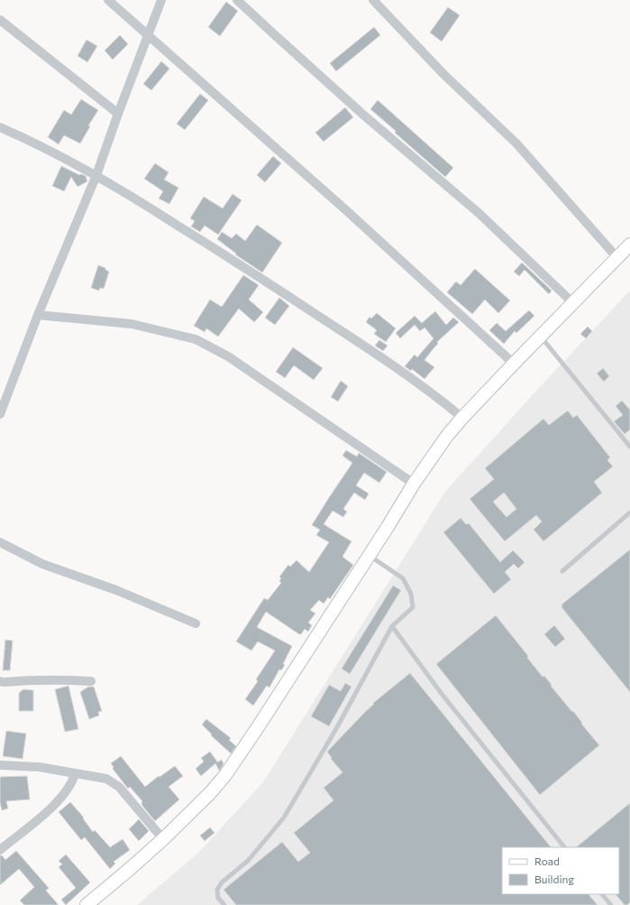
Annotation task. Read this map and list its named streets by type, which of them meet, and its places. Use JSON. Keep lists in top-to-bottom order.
{
  "legend": ["Road", "Building"]
}
